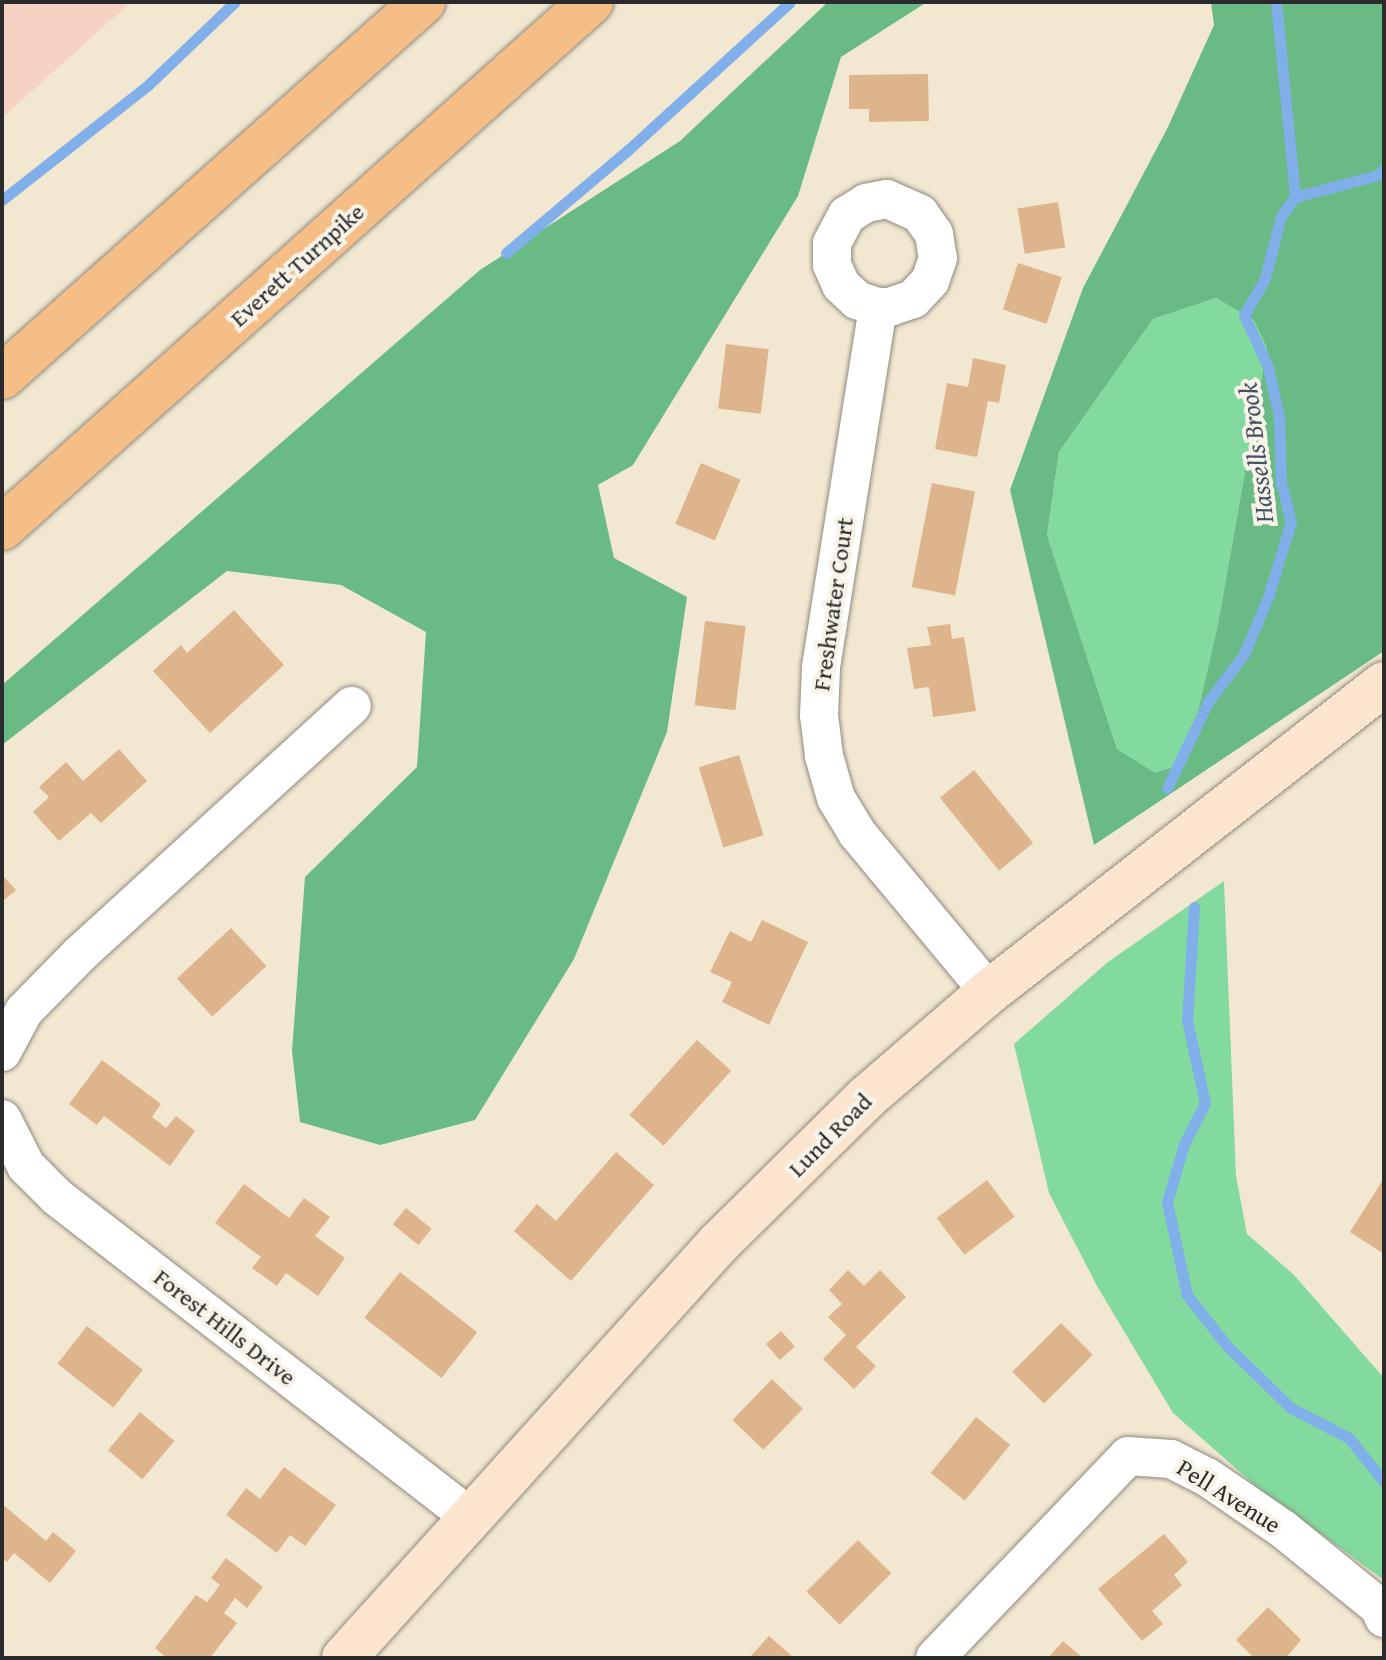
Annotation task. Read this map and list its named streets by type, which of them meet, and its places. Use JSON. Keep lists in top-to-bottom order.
{
  "streets": {
    "highway": ["Everett Turnpike"],
    "street": [
      "Freshwater Court",
      "Lund Road",
      "Forest Hills Drive",
      "Pell Avenue"
    ]
  },
  "crossings": [
    ["Freshwater Court", "Lund Road"],
    ["Lund Road", "Forest Hills Drive"]
  ],
  "water": ["Hassells Brook"]
}
